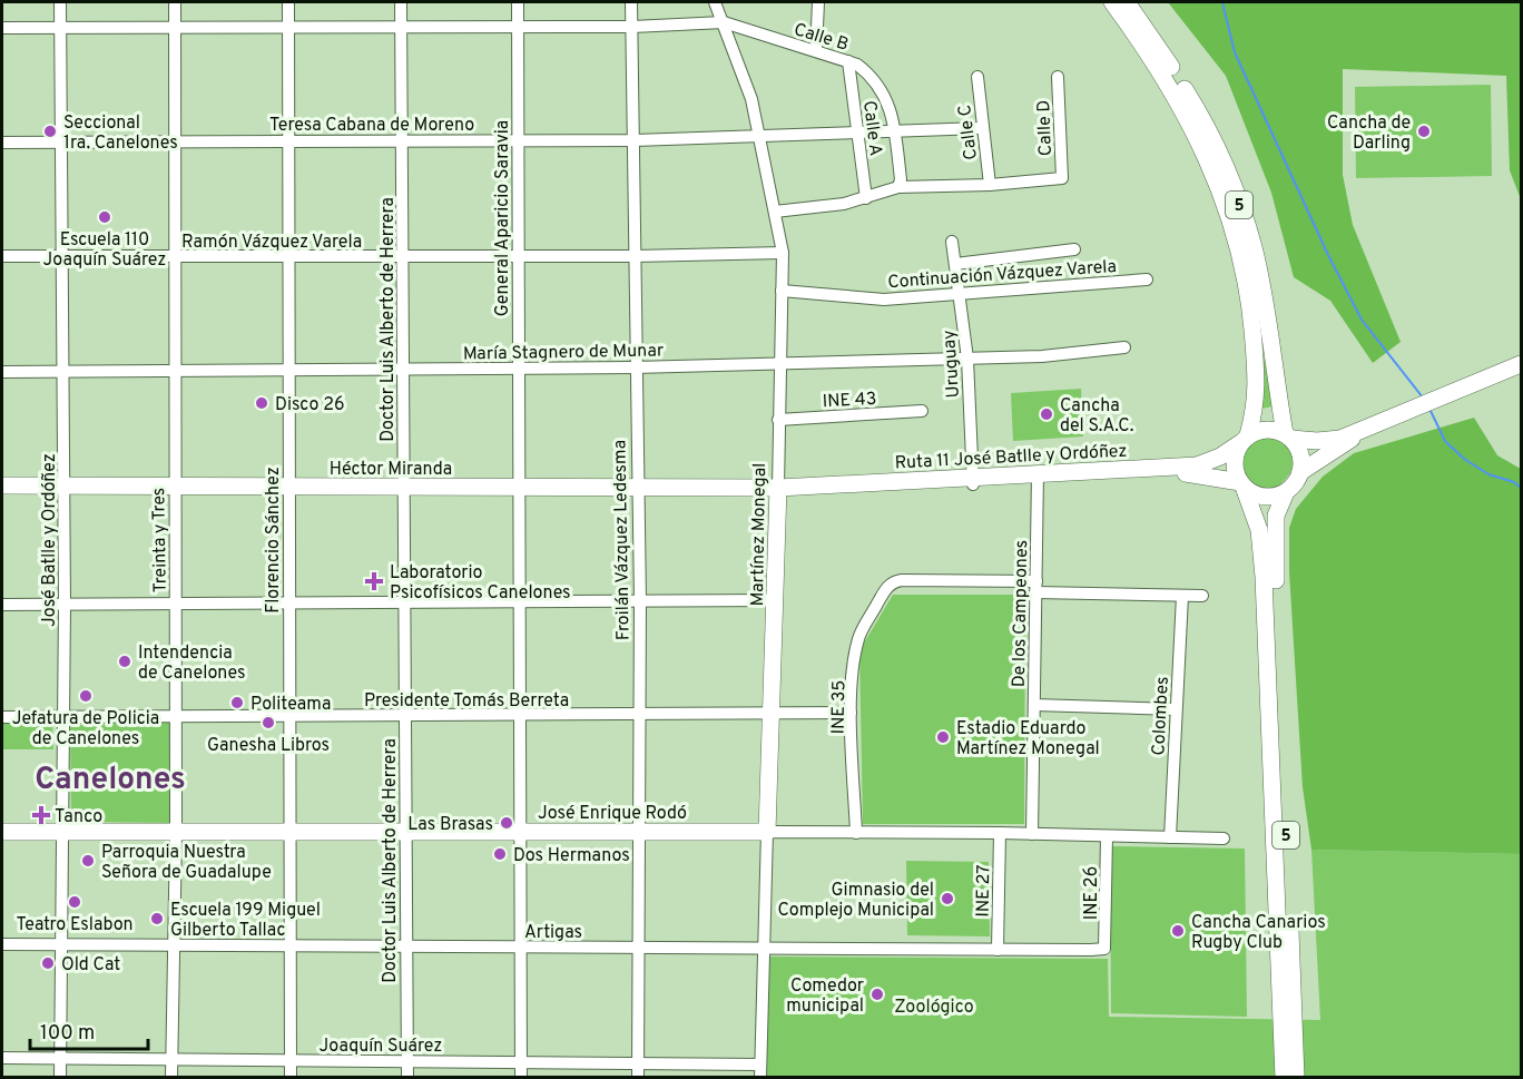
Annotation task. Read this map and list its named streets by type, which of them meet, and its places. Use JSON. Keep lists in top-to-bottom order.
{
  "streets": {
    "highway": [
      "5",
      "Ruta 11 José Batlle y Ordóñez",
      "Héctor Miranda",
      "Martínez Monegal",
      "José Enrique Rodó"
    ],
    "street": [
      "Calle B",
      "Teresa Cabana de Moreno",
      "Calle A",
      "Calle D",
      "Calle C",
      "General Aparicio Saravia",
      "Ramón Vázquez Varela",
      "Continuación Vázquez Varela",
      "Doctor Luis Alberto de Herrera",
      "María Stagnero de Munar",
      "Uruguay",
      "INE 43",
      "José Batlle y Ordóñez",
      "Treinta y Tres",
      "Florencio Sánchez",
      "Froilán Vázquez Ledesma",
      "De los Campeones",
      "Presidente Tomás Berreta",
      "INE 35",
      "Colombes",
      "INE 27",
      "INE 26",
      "Artigas",
      "Joaquín Suárez"
    ]
  },
  "crossings": [
    ["Calle B", "Teresa Cabana de Moreno"],
    ["Calle B", "Calle A"],
    ["Calle B", "Martínez Monegal"],
    ["Teresa Cabana de Moreno", "Calle A"],
    ["Teresa Cabana de Moreno", "Calle C"],
    ["Teresa Cabana de Moreno", "General Aparicio Saravia"],
    ["Teresa Cabana de Moreno", "Doctor Luis Alberto de Herrera"],
    ["Teresa Cabana de Moreno", "Martínez Monegal"],
    ["Teresa Cabana de Moreno", "José Batlle y Ordóñez"],
    ["Teresa Cabana de Moreno", "Treinta y Tres"],
    ["Teresa Cabana de Moreno", "Florencio Sánchez"],
    ["Teresa Cabana de Moreno", "Froilán Vázquez Ledesma"],
    ["Calle D", "Calle C"],
    ["5", "Ruta 11 José Batlle y Ordóñez"],
    ["General Aparicio Saravia", "Ramón Vázquez Varela"],
    ["General Aparicio Saravia", "María Stagnero de Munar"],
    ["General Aparicio Saravia", "Héctor Miranda"],
    ["General Aparicio Saravia", "Presidente Tomás Berreta"],
    ["General Aparicio Saravia", "José Enrique Rodó"],
    ["General Aparicio Saravia", "Artigas"],
    ["General Aparicio Saravia", "Joaquín Suárez"],
    ["Ramón Vázquez Varela", "Doctor Luis Alberto de Herrera"],
    ["Ramón Vázquez Varela", "Martínez Monegal"],
    ["Ramón Vázquez Varela", "José Batlle y Ordóñez"],
    ["Ramón Vázquez Varela", "Treinta y Tres"],
    ["Ramón Vázquez Varela", "Florencio Sánchez"],
    ["Ramón Vázquez Varela", "Froilán Vázquez Ledesma"],
    ["Continuación Vázquez Varela", "Uruguay"],
    ["Continuación Vázquez Varela", "Martínez Monegal"],
    ["Doctor Luis Alberto de Herrera", "María Stagnero de Munar"],
    ["Doctor Luis Alberto de Herrera", "Héctor Miranda"],
    ["Doctor Luis Alberto de Herrera", "Presidente Tomás Berreta"],
    ["Doctor Luis Alberto de Herrera", "José Enrique Rodó"],
    ["Doctor Luis Alberto de Herrera", "Artigas"],
    ["Doctor Luis Alberto de Herrera", "Joaquín Suárez"],
    ["María Stagnero de Munar", "Uruguay"],
    ["María Stagnero de Munar", "Martínez Monegal"],
    ["María Stagnero de Munar", "José Batlle y Ordóñez"],
    ["María Stagnero de Munar", "Treinta y Tres"],
    ["María Stagnero de Munar", "Florencio Sánchez"],
    ["María Stagnero de Munar", "Froilán Vázquez Ledesma"],
    ["Uruguay", "Ruta 11 José Batlle y Ordóñez"],
    ["INE 43", "Martínez Monegal"],
    ["Ruta 11 José Batlle y Ordóñez", "Héctor Miranda"],
    ["Ruta 11 José Batlle y Ordóñez", "Martínez Monegal"],
    ["Ruta 11 José Batlle y Ordóñez", "De los Campeones"],
    ["Héctor Miranda", "Martínez Monegal"],
    ["Héctor Miranda", "José Batlle y Ordóñez"],
    ["Héctor Miranda", "Treinta y Tres"],
    ["Héctor Miranda", "Florencio Sánchez"],
    ["Héctor Miranda", "Froilán Vázquez Ledesma"],
    ["Martínez Monegal", "Presidente Tomás Berreta"],
    ["Martínez Monegal", "José Enrique Rodó"],
    ["Martínez Monegal", "Artigas"],
    ["Martínez Monegal", "Joaquín Suárez"],
    ["José Batlle y Ordóñez", "Presidente Tomás Berreta"],
    ["José Batlle y Ordóñez", "José Enrique Rodó"],
    ["José Batlle y Ordóñez", "Artigas"],
    ["José Batlle y Ordóñez", "Joaquín Suárez"],
    ["Treinta y Tres", "Presidente Tomás Berreta"],
    ["Treinta y Tres", "José Enrique Rodó"],
    ["Treinta y Tres", "Artigas"],
    ["Treinta y Tres", "Joaquín Suárez"],
    ["Florencio Sánchez", "Presidente Tomás Berreta"],
    ["Florencio Sánchez", "José Enrique Rodó"],
    ["Florencio Sánchez", "Artigas"],
    ["Florencio Sánchez", "Joaquín Suárez"],
    ["Froilán Vázquez Ledesma", "Presidente Tomás Berreta"],
    ["Froilán Vázquez Ledesma", "José Enrique Rodó"],
    ["Froilán Vázquez Ledesma", "Artigas"],
    ["Froilán Vázquez Ledesma", "Joaquín Suárez"],
    ["De los Campeones", "INE 35"],
    ["De los Campeones", "José Enrique Rodó"],
    ["Presidente Tomás Berreta", "INE 35"],
    ["INE 35", "José Enrique Rodó"],
    ["Colombes", "José Enrique Rodó"],
    ["José Enrique Rodó", "INE 27"],
    ["José Enrique Rodó", "INE 26"],
    ["INE 27", "Artigas"],
    ["INE 26", "Artigas"]
  ],
  "districts": ["Canelones"],
  "parks": ["Zoológico"],
  "places": {
    "other": [
      "Seccional 1ra. Canelones",
      "Cancha de Darling",
      "Escuela 110 Joaquín Suárez",
      "Disco 26",
      "Cancha del S.A.C.",
      "Intendencia de Canelones",
      "Jefatura de Policia de Canelones",
      "Politeama",
      "Ganesha Libros",
      "Estadio Eduardo Martínez Monegal",
      "Las Brasas",
      "Dos Hermanos",
      "Parroquia Nuestra Señora de Guadalupe",
      "Gimnasio del Complejo Municipal",
      "Teatro Eslabon",
      "Escuela 199 Miguel Gilberto Tallac",
      "Cancha Canarios Rugby Club",
      "Old Cat",
      "Comedor municipal"
    ],
    "health": ["Laboratorio Psicofísicos Canelones", "Tanco"]
  },
  "scale_bar": "100 m"
}
